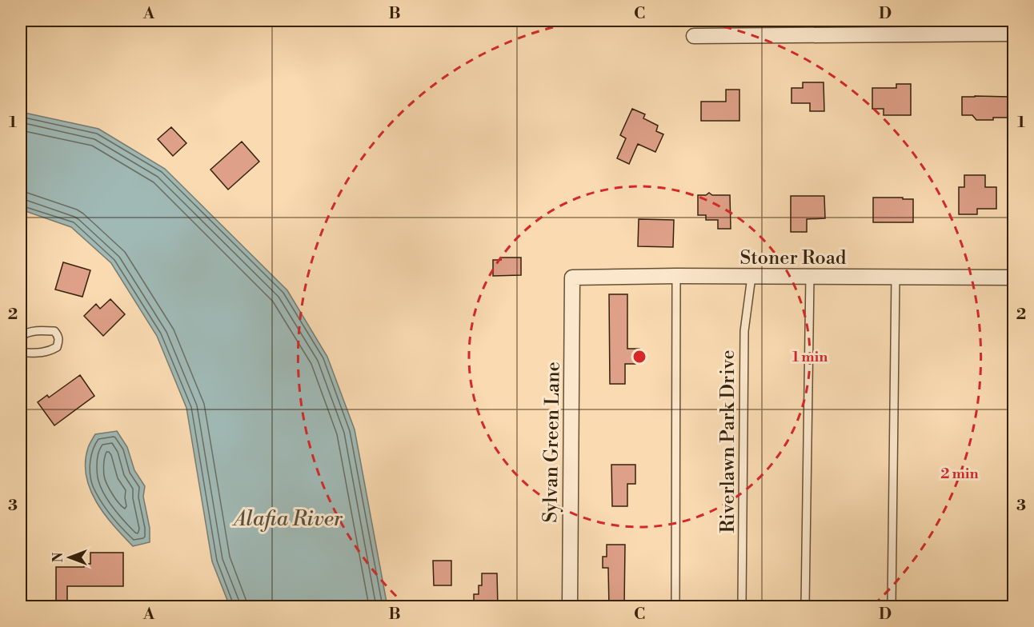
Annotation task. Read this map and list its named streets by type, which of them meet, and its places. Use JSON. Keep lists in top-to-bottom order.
{
  "streets": {
    "street": ["Stoner Road", "Sylvan Green Lane"],
    "lane": ["Riverlawn Park Drive"]
  },
  "crossings": [
    ["Stoner Road", "Riverlawn Park Drive"],
    ["Stoner Road", "Sylvan Green Lane"]
  ],
  "water": ["Alafia River"],
  "north": "left",
  "grid": {
    "columns": [
      "A",
      "B",
      "C",
      "D"
    ],
    "rows": ["1", "2", "3"]
  },
  "rings": ["1 min", "2 min"]
}
